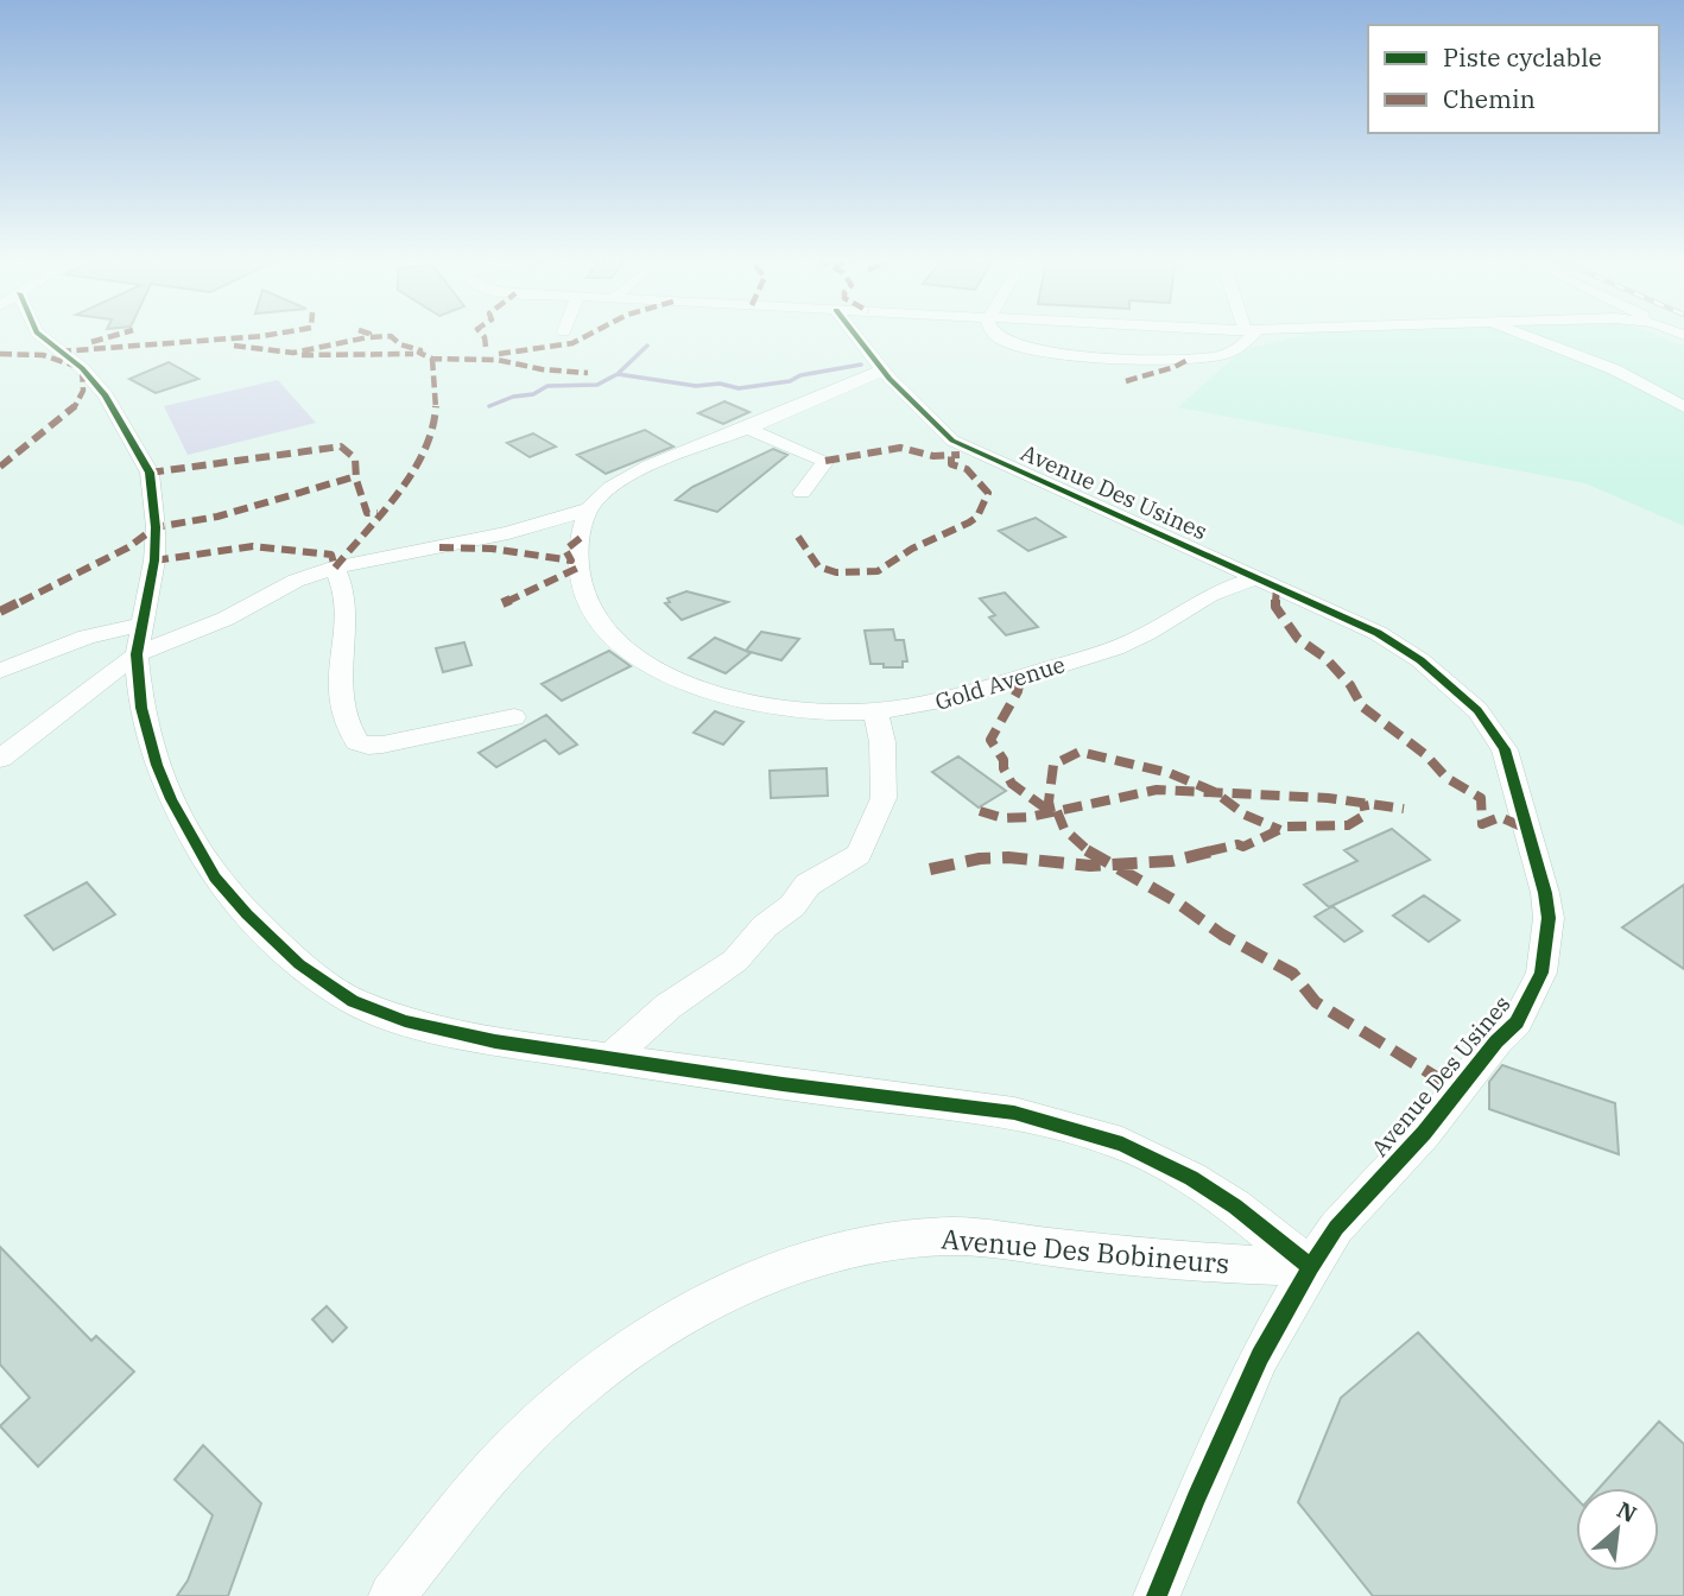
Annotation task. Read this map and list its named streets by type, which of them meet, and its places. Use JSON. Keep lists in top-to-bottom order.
{
  "streets": {
    "street": ["Avenue Des Usines", "Gold Avenue", "Avenue Des Bobineurs"]
  },
  "crossings": [
    ["Avenue Des Usines", "Gold Avenue"],
    ["Avenue Des Usines", "Avenue Des Bobineurs"]
  ],
  "legend": ["Piste cyclable", "Chemin"],
  "north": "top right"
}
